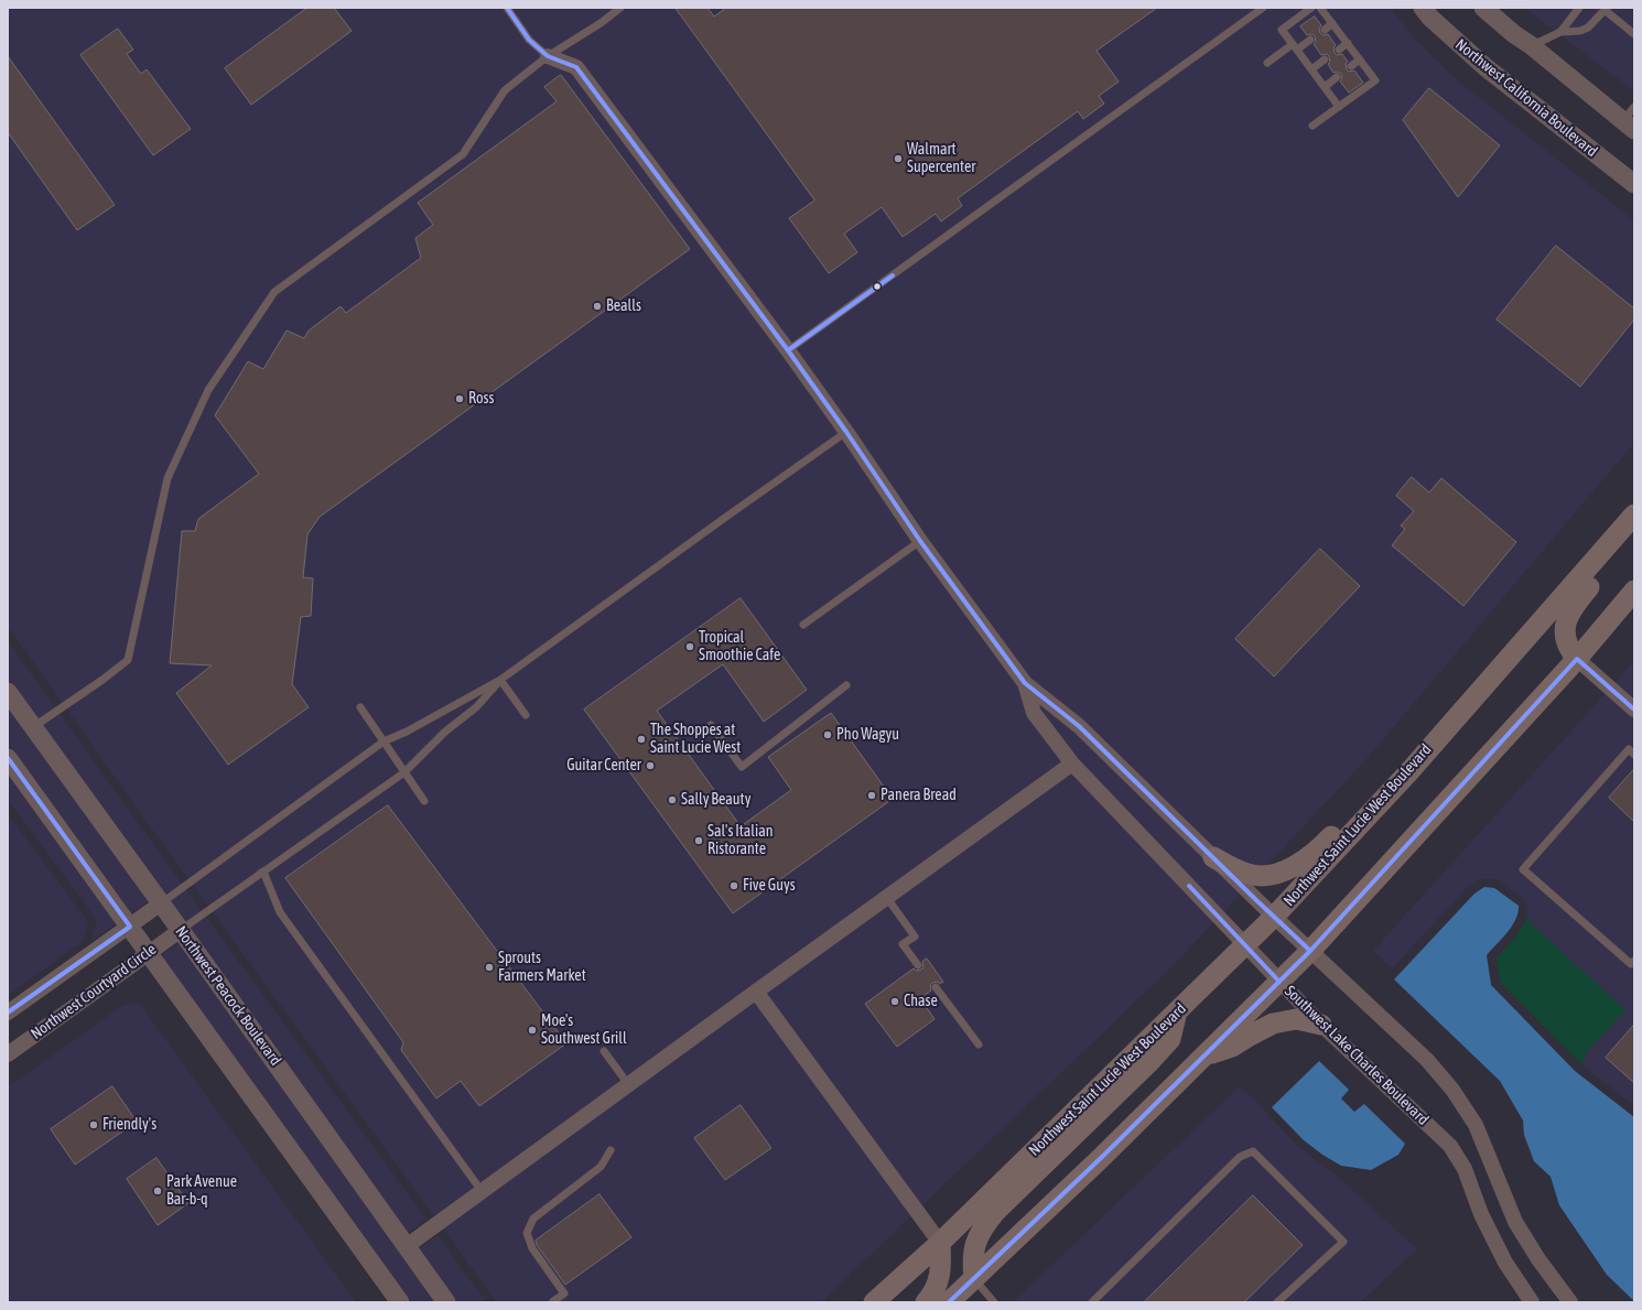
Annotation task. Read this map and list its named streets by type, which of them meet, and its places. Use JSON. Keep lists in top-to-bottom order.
{
  "streets": {
    "main road": ["Northwest Saint Lucie West Boulevard"],
    "street": [
      "Northwest California Boulevard",
      "Northwest Courtyard Circle",
      "Northwest Peacock Boulevard",
      "Southwest Lake Charles Boulevard"
    ]
  },
  "crossings": [
    ["Northwest Saint Lucie West Boulevard", "Southwest Lake Charles Boulevard"],
    ["Northwest Courtyard Circle", "Northwest Peacock Boulevard"]
  ],
  "places": [
    "Walmart Supercenter",
    "Bealls",
    "Ross",
    "Tropical Smoothie Cafe",
    "Pho Wagyu",
    "The Shoppes at Saint Lucie West",
    "Guitar Center",
    "Panera Bread",
    "Sally Beauty",
    "Sal's Italian Ristorante",
    "Five Guys",
    "Sprouts Farmers Market",
    "Chase",
    "Moe's Southwest Grill",
    "Friendly's",
    "Park Avenue Bar-b-q"
  ]
}
